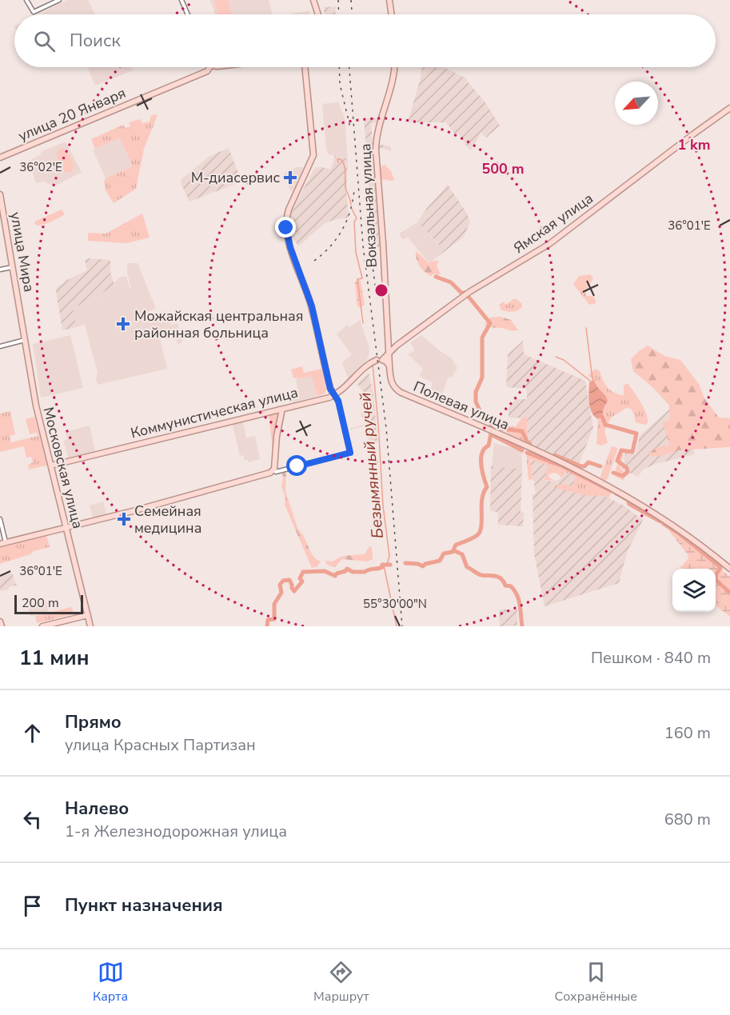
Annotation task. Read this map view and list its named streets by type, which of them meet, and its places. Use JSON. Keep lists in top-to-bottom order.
{
  "streets": {
    "main road": [
      "улица 20 Января",
      "Вокзальная улица",
      "Ямская улица",
      "улица Мира",
      "Полевая улица",
      "Коммунистическая улица",
      "Московская улица"
    ]
  },
  "crossings": [
    ["Вокзальная улица", "Ямская улица"],
    ["Вокзальная улица", "Полевая улица"],
    ["Вокзальная улица", "Коммунистическая улица"],
    ["Ямская улица", "Полевая улица"],
    ["Ямская улица", "Коммунистическая улица"],
    ["улица Мира", "Московская улица"],
    ["Полевая улица", "Коммунистическая улица"],
    ["Коммунистическая улица", "Московская улица"]
  ],
  "water": ["Безымянный ручей"],
  "places": {
    "health": ["М-диасервис", "Можайская центральная районная больница", "Семейная медицина"]
  },
  "scale_bar": "200 m",
  "north": "bottom left",
  "page": {
    "search": "Поиск",
    "scale": "200 m",
    "heading": ["11 мин", "Пешком · 840 m"],
    "list": [
      ["Прямо", "улица Красных Партизан", "160 m"],
      ["Налево", "1-я Железнодорожная улица", "680 m"],
      "Пункт назначения"
    ],
    "nav": ["Карта", "Маршрут", "Сохранённые"]
  },
  "coordinates": ["36°02'E", "36°01'E", "55°30'00\"N"],
  "rings": ["1 km", "500 m"]
}
